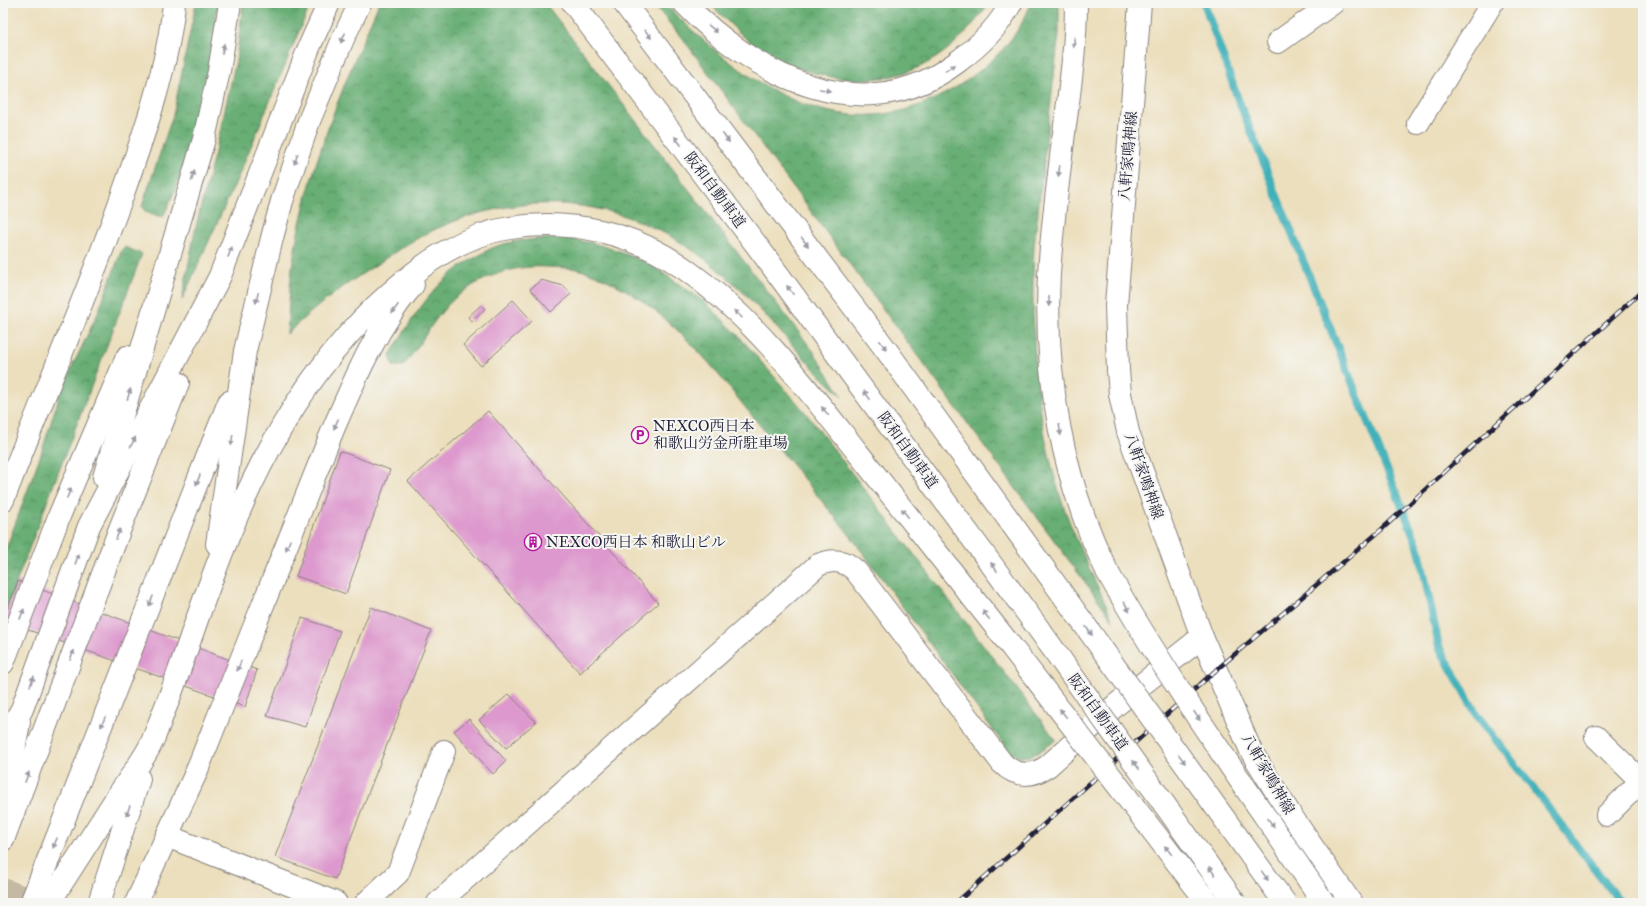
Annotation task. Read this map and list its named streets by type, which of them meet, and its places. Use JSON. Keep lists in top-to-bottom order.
{
  "streets": {
    "main road": ["八軒家鳴神線", "阪和自動車道"]
  },
  "places": {
    "parking": ["NEXCO西日本 和歌山労金所駐車場"],
    "building": ["NEXCO西日本 和歌山ビル"]
  }
}
